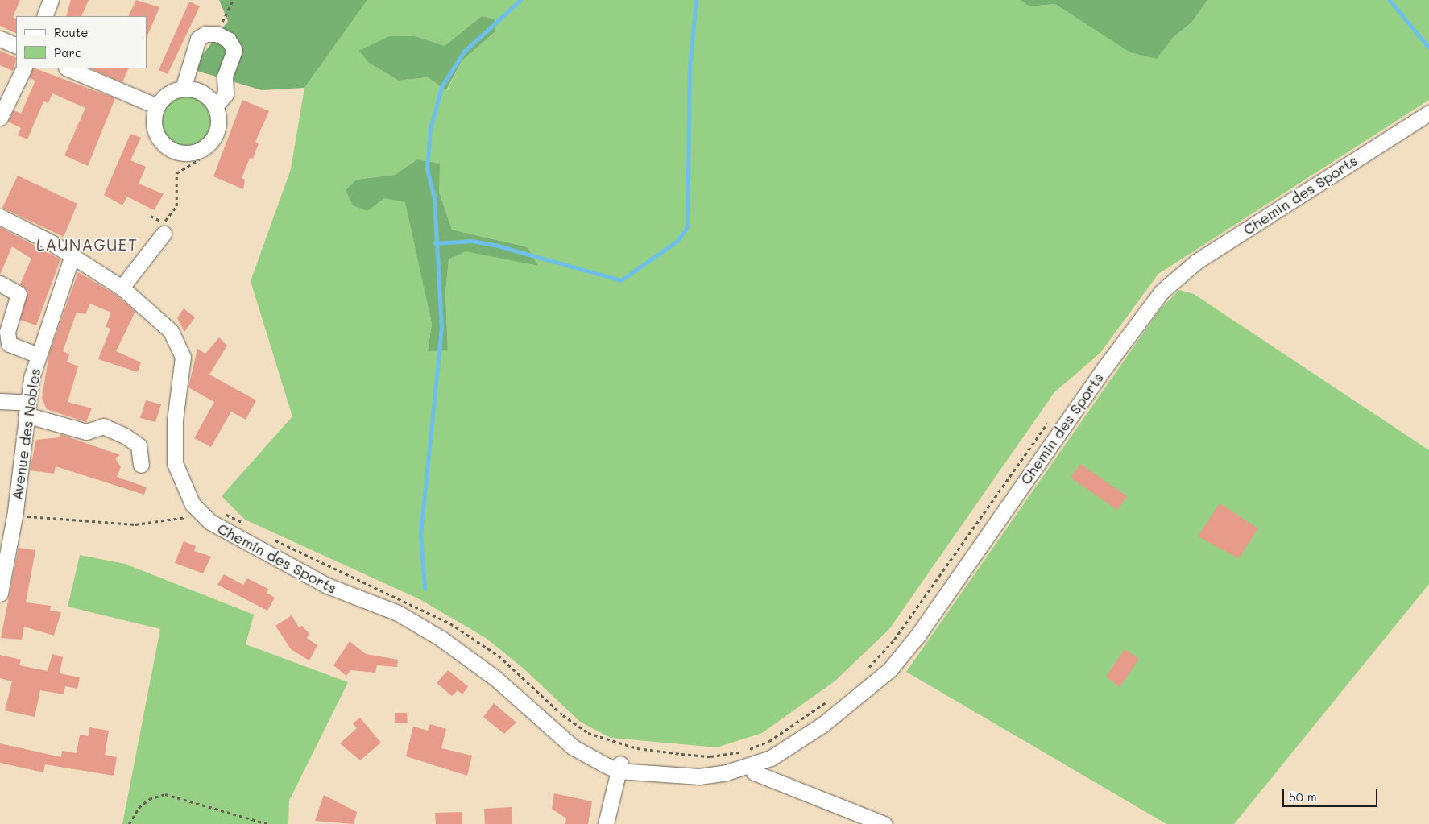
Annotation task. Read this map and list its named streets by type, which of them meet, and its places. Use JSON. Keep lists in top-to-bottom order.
{
  "streets": {
    "street": ["Chemin des Sports", "Avenue des Nobles"]
  },
  "crossings": [
    ["Chemin des Sports", "Avenue des Nobles"]
  ],
  "districts": ["LAUNAGUET"],
  "legend": ["Route", "Parc"],
  "scale_bar": "50 m"
}
